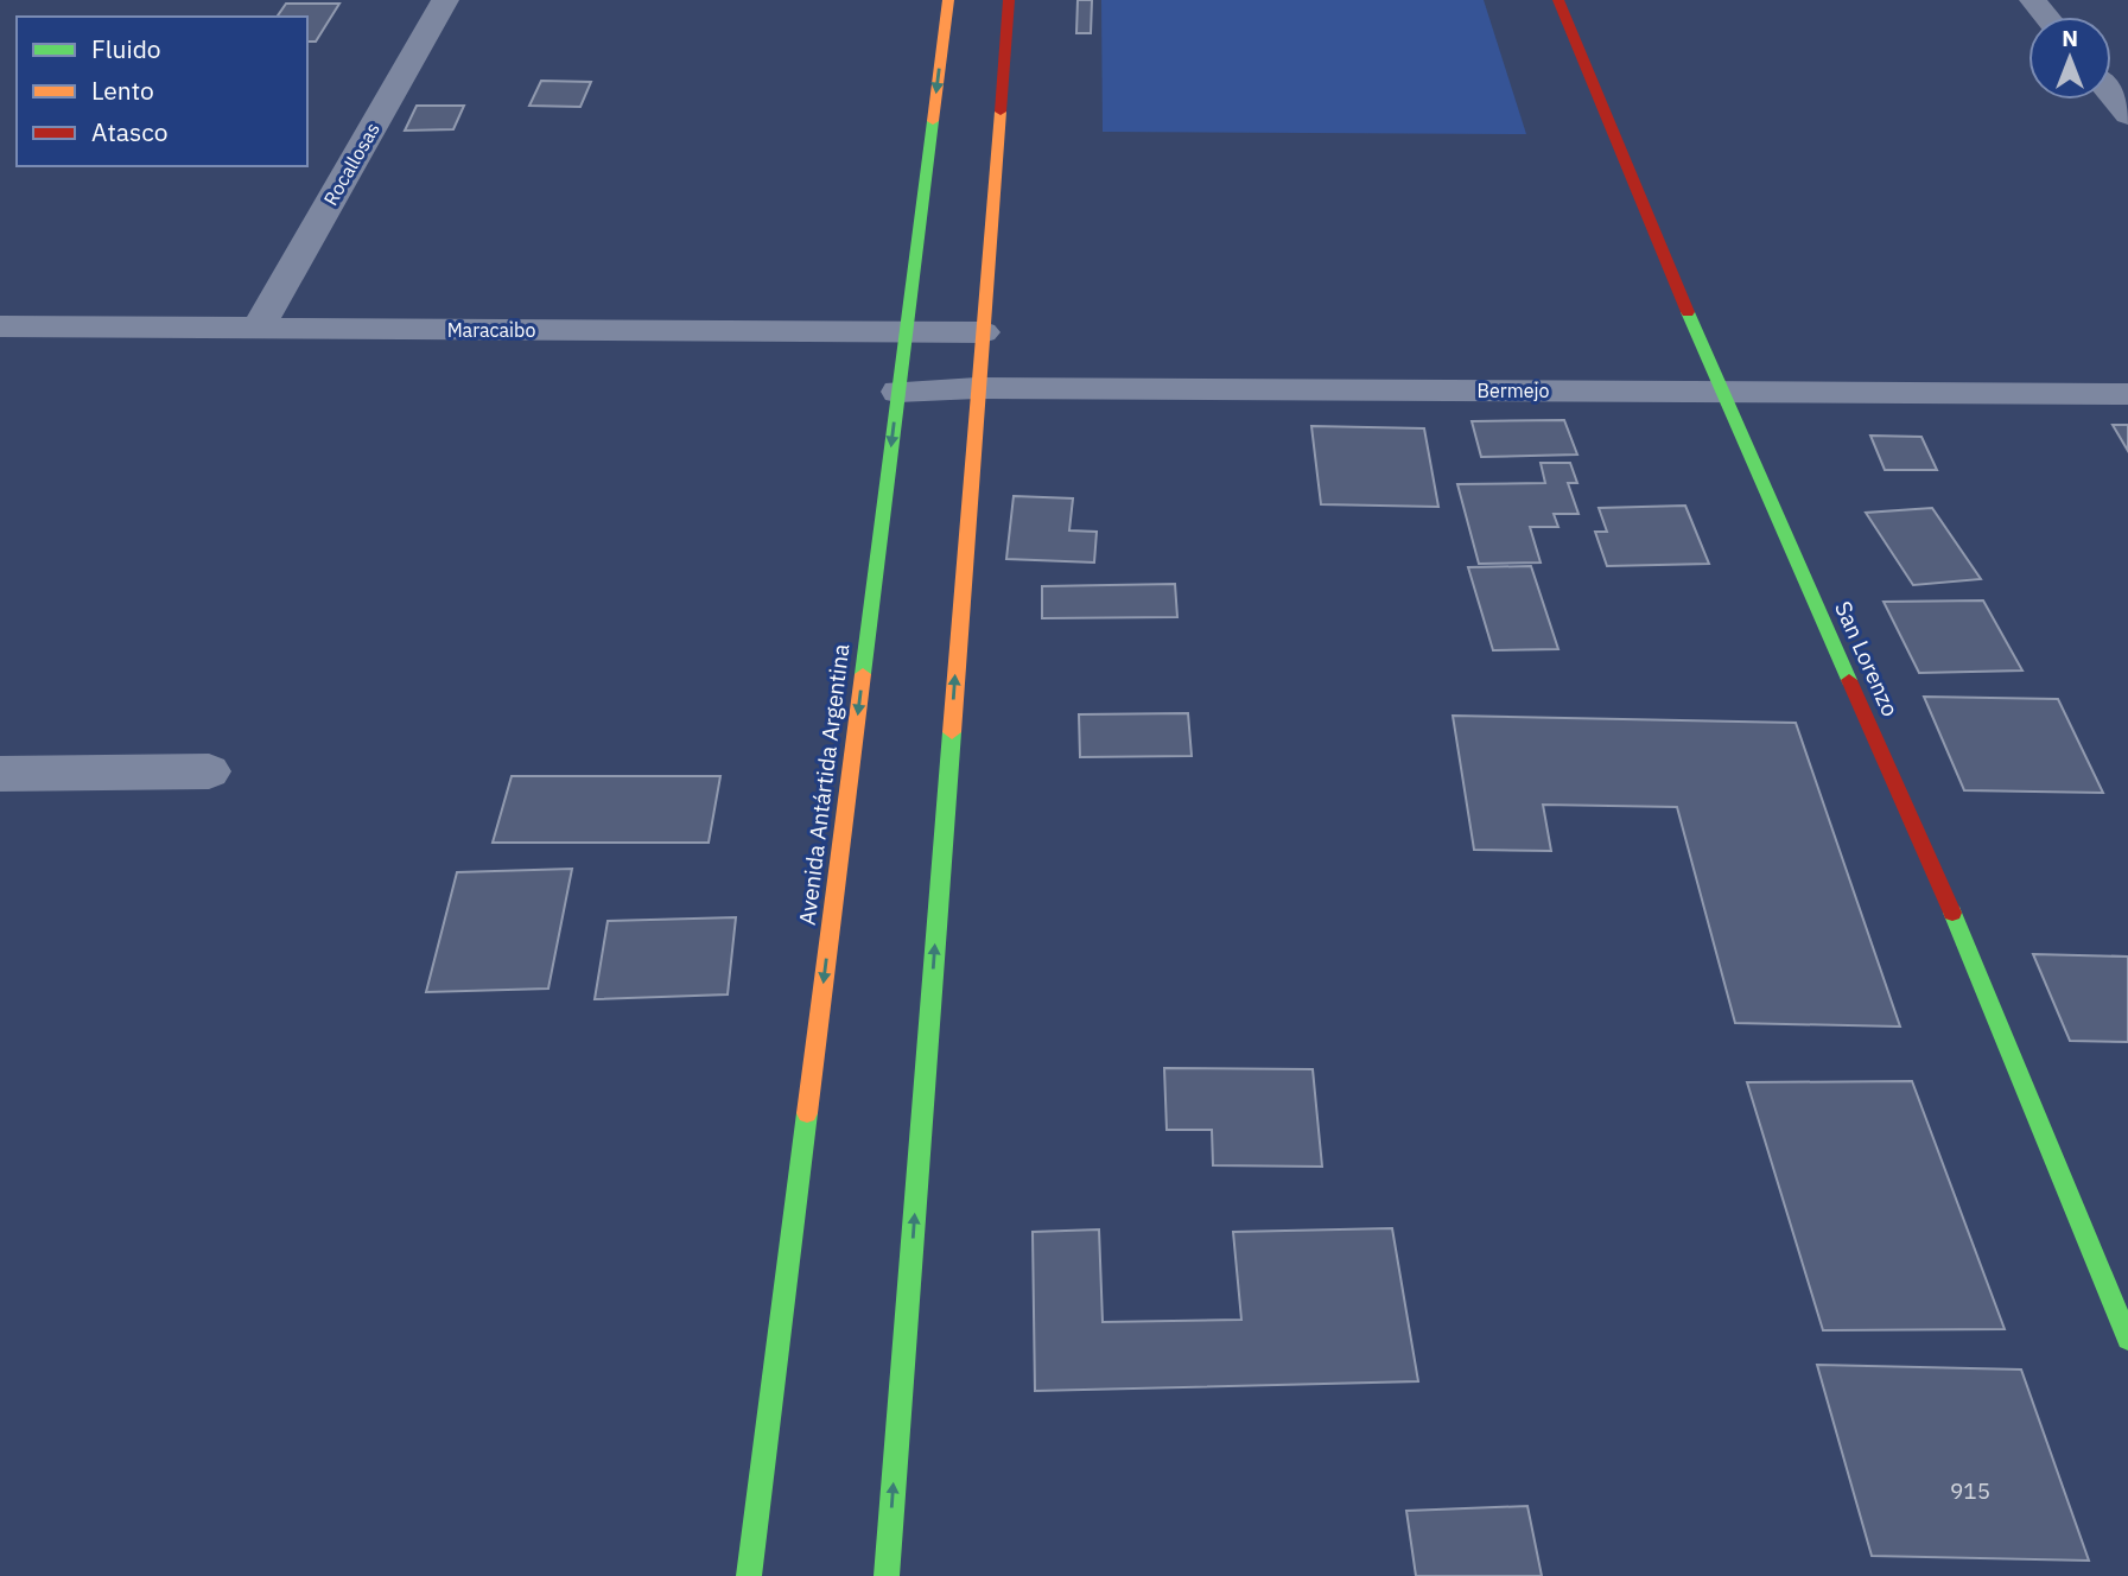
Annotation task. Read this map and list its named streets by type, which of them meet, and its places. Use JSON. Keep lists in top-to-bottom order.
{
  "streets": {
    "street": [
      "Rocallosas",
      "Maracaibo",
      "Bermejo",
      "San Lorenzo",
      "Avenida Antártida Argentina"
    ]
  },
  "crossings": [
    ["Rocallosas", "Maracaibo"],
    ["Maracaibo", "Avenida Antártida Argentina"],
    ["Bermejo", "San Lorenzo"],
    ["Bermejo", "Avenida Antártida Argentina"]
  ],
  "house_numbers": ["915"],
  "legend": ["Fluido", "Lento", "Atasco"],
  "north": "top"
}
